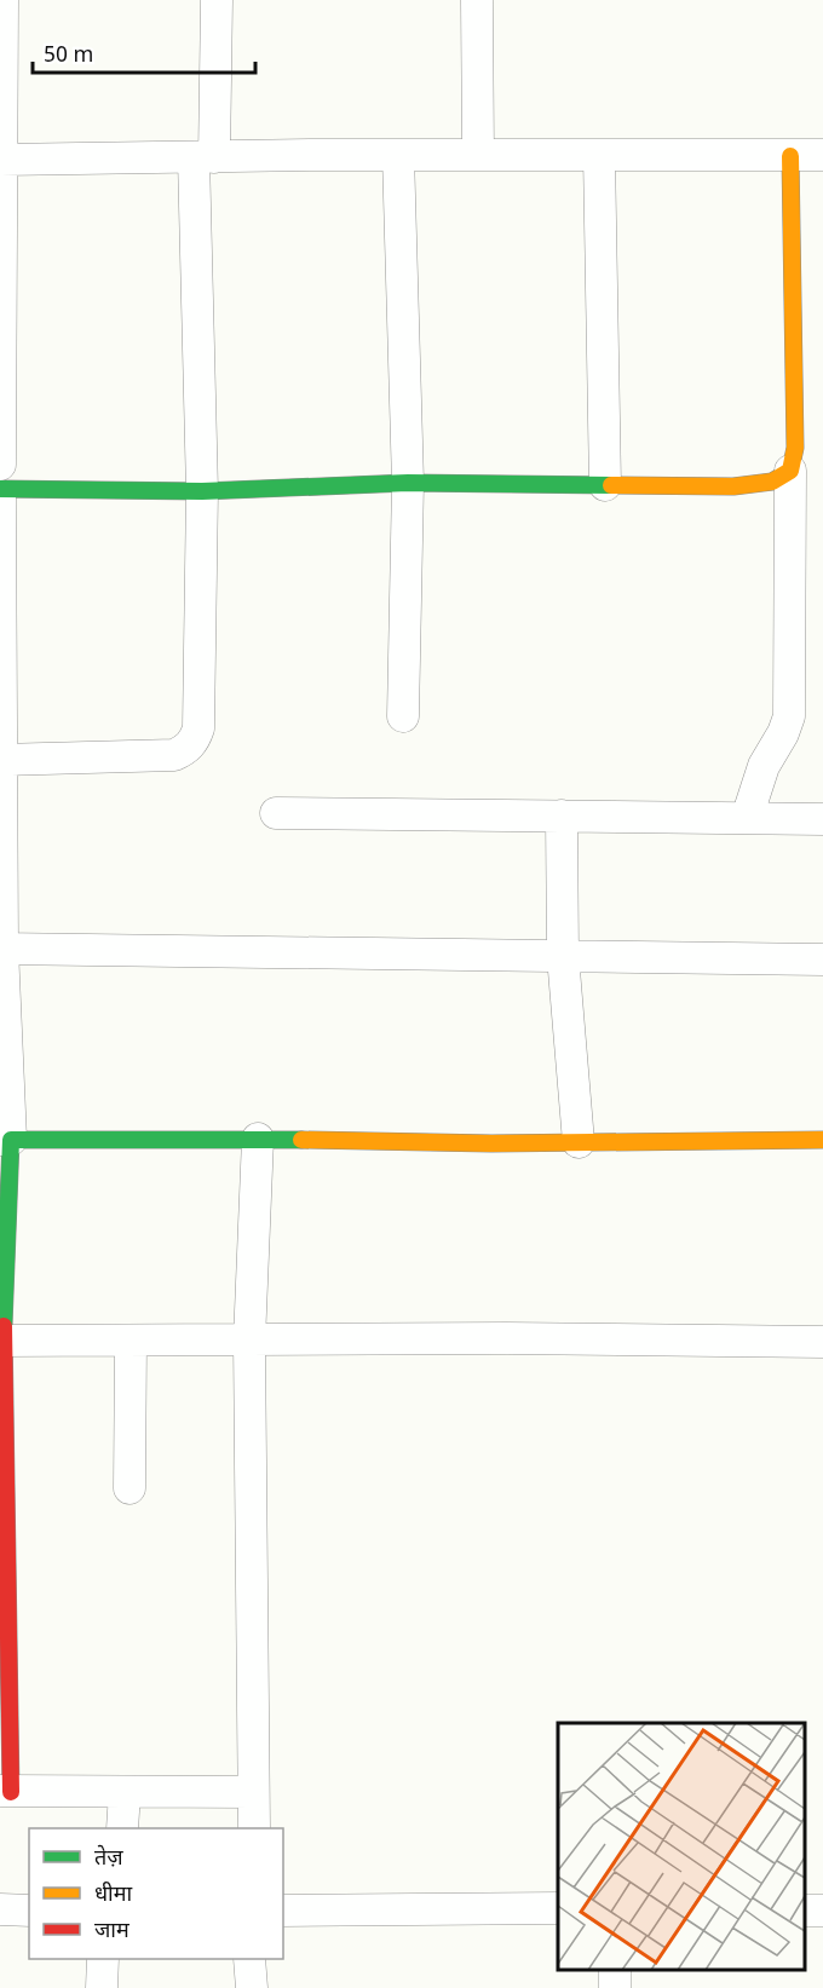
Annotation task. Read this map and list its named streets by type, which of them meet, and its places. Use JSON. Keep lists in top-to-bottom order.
{
  "legend": ["तेज़", "धीमा", "जाम"],
  "scale_bar": "50 m"
}
